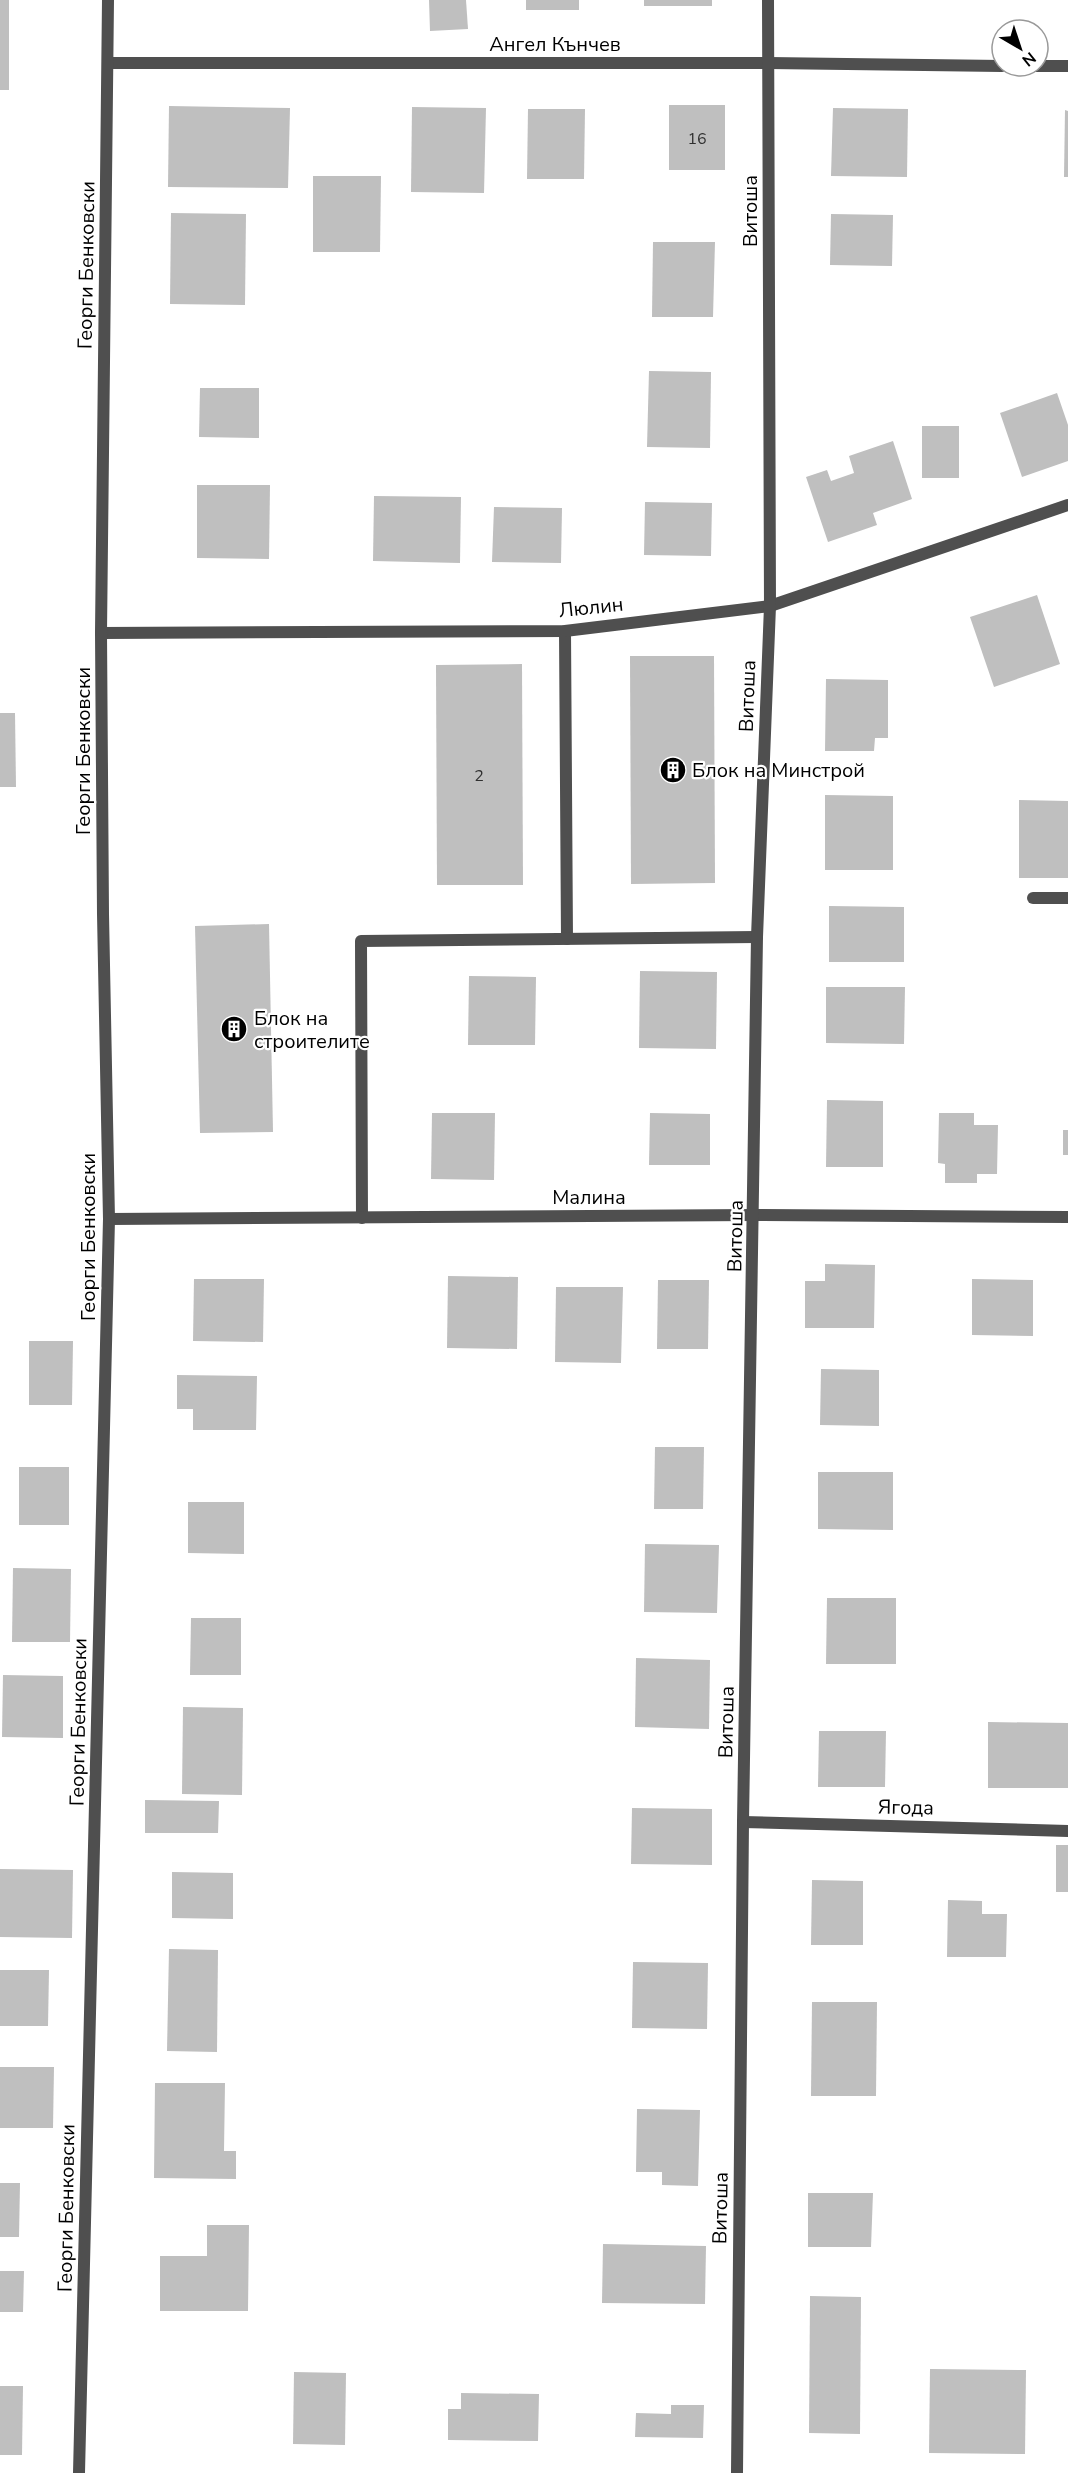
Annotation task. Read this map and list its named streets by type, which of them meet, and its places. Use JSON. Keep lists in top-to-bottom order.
{
  "streets": {
    "street": [
      "Ангел Кънчев",
      "Витоша",
      "Георги Бенковски",
      "Люлин",
      "Малина",
      "Ягода"
    ]
  },
  "crossings": [
    ["Ангел Кънчев", "Витоша"],
    ["Ангел Кънчев", "Георги Бенковски"],
    ["Витоша", "Люлин"],
    ["Витоша", "Малина"],
    ["Витоша", "Ягода"],
    ["Георги Бенковски", "Люлин"],
    ["Георги Бенковски", "Малина"]
  ],
  "places": {
    "building": ["Блок на Минстрой", "Блок на строителите"]
  },
  "house_numbers": ["16", "2"],
  "north": "bottom right"
}
